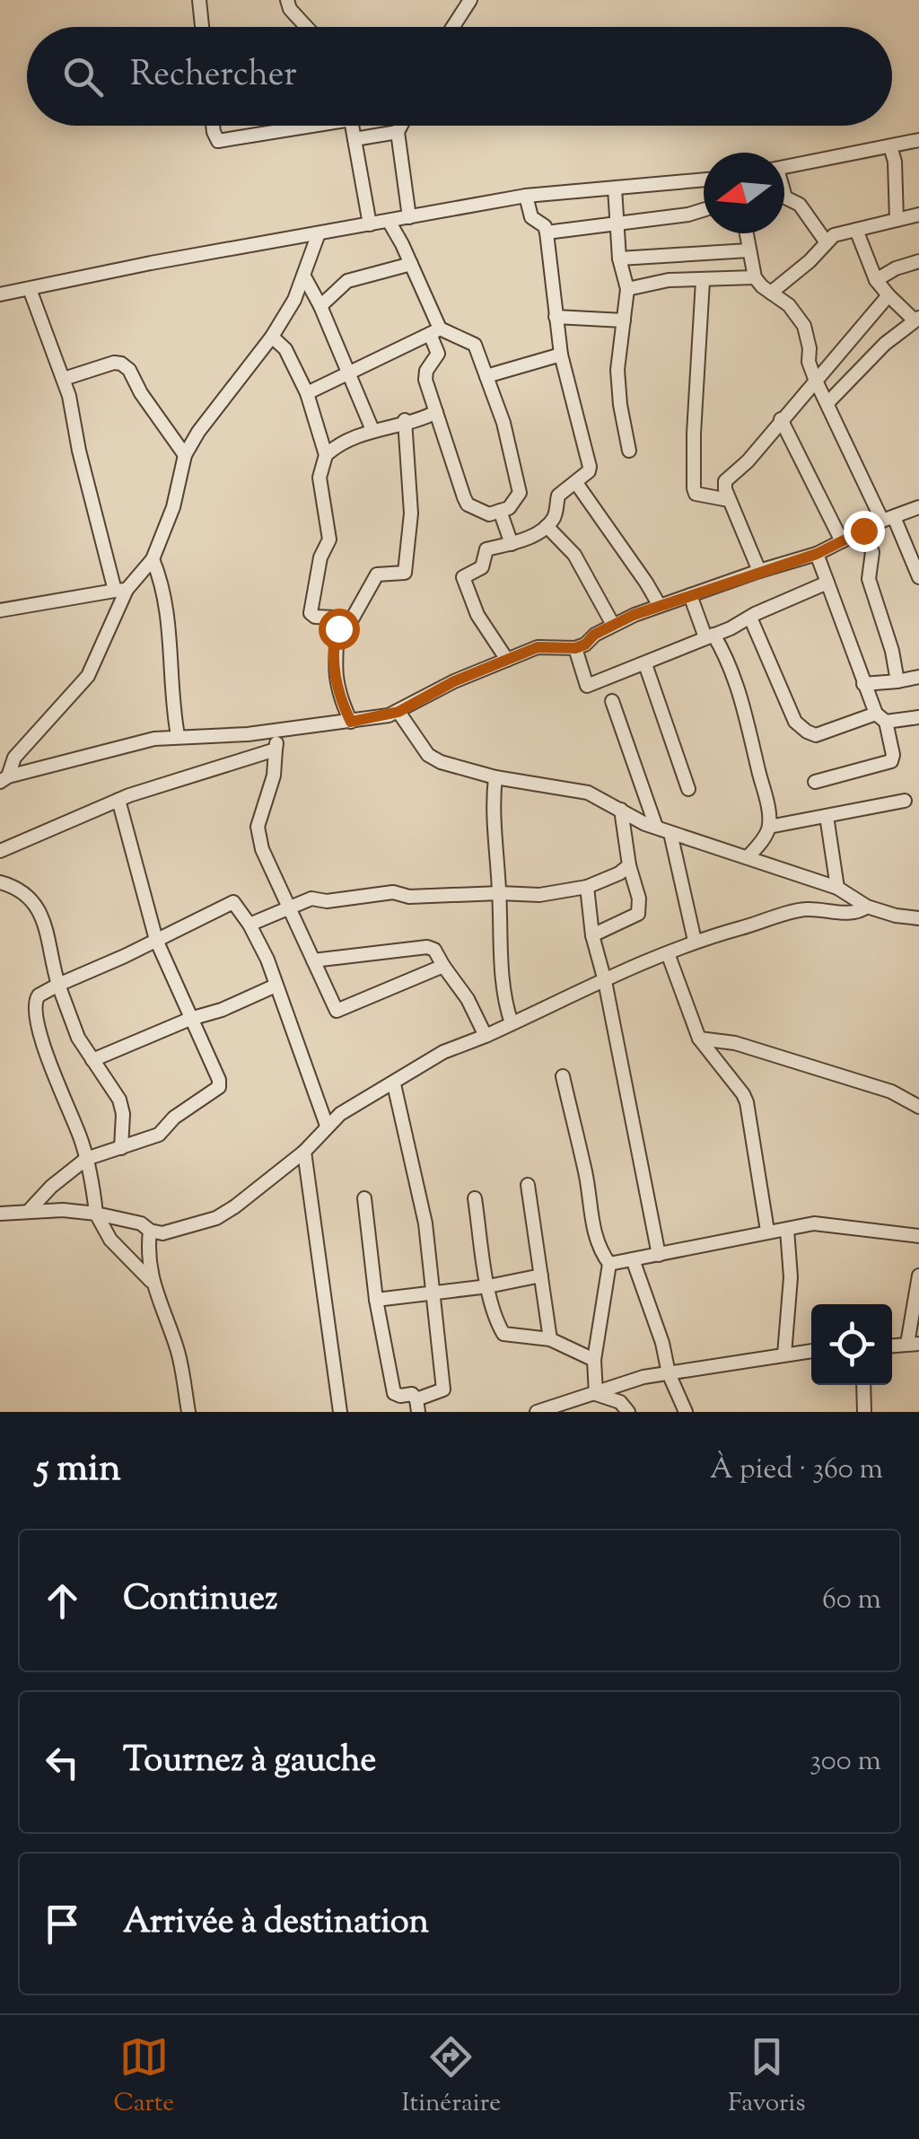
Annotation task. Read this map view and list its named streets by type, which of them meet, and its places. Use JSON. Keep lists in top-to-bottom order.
{
  "north": "left",
  "page": {
    "search": "Rechercher",
    "heading": ["5 min", "À pied · 360 m"],
    "list": [
      ["Continuez", "60 m"],
      ["Tournez à gauche", "300 m"],
      "Arrivée à destination"
    ],
    "nav": ["Carte", "Itinéraire", "Favoris"]
  }
}
